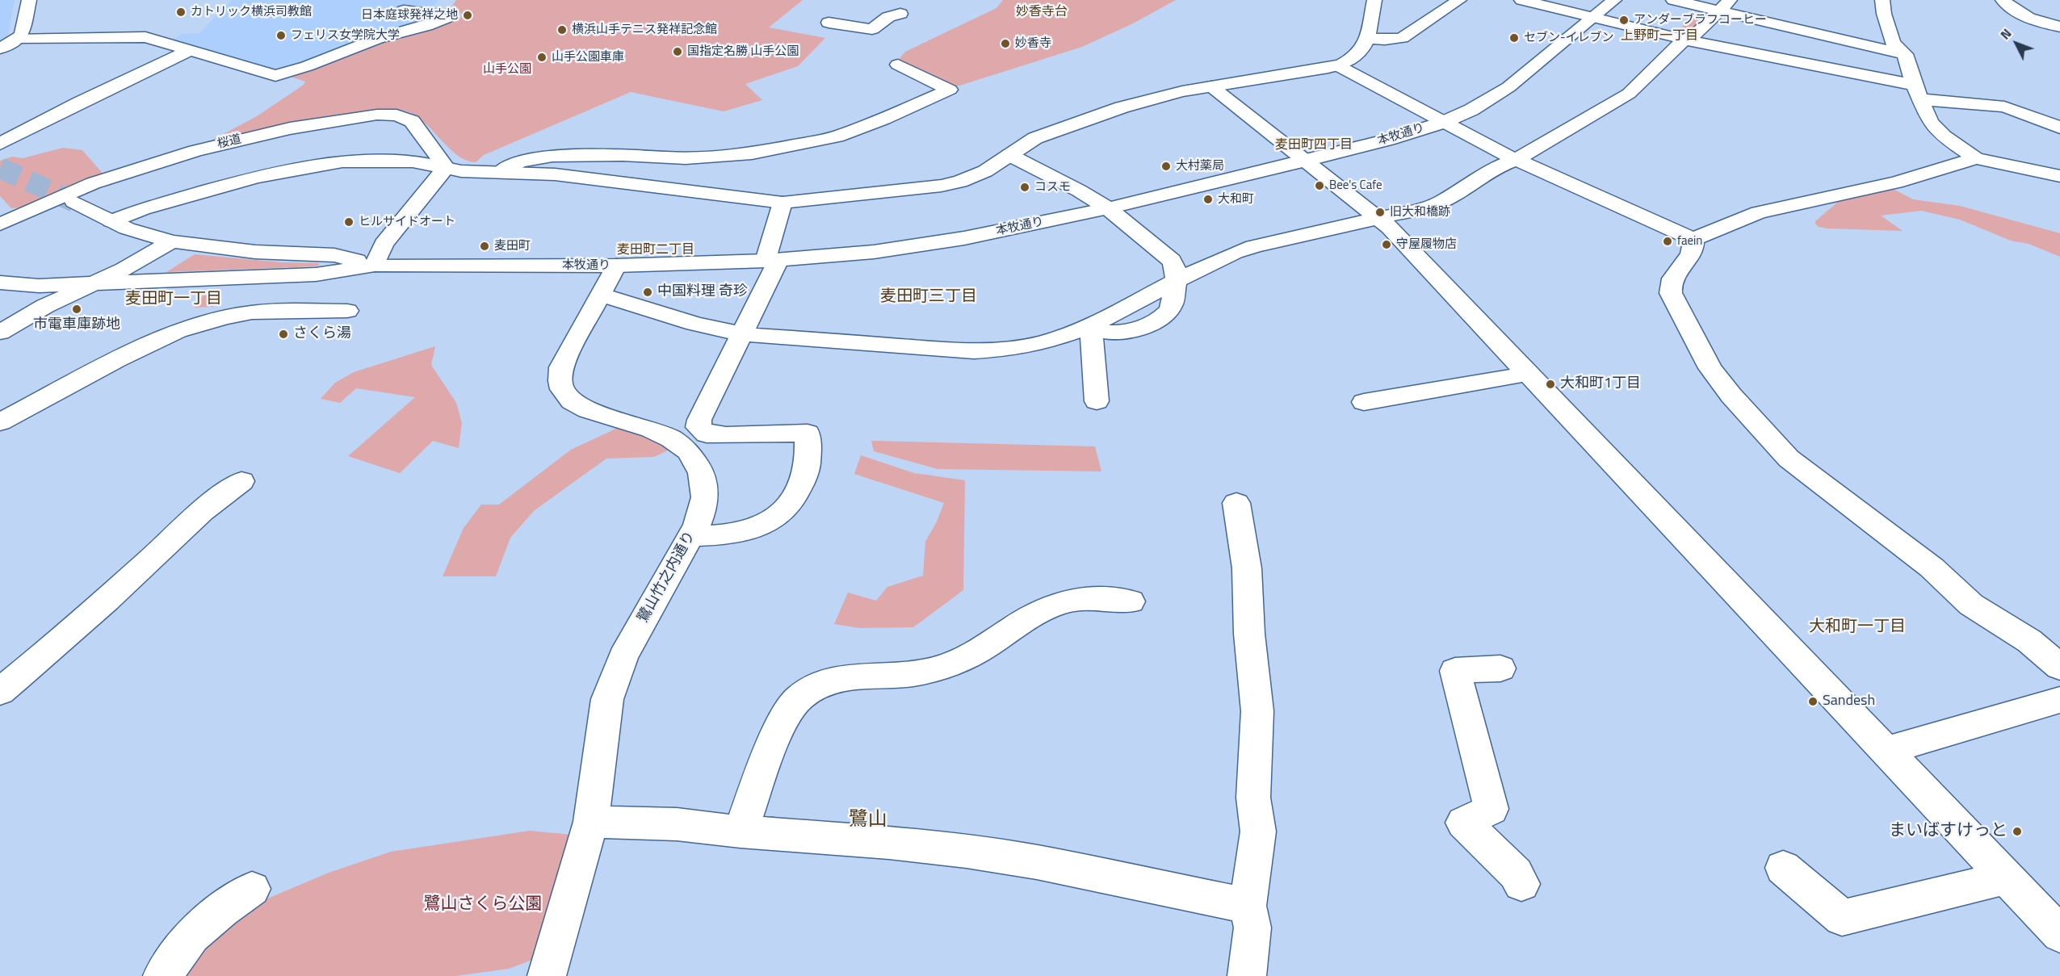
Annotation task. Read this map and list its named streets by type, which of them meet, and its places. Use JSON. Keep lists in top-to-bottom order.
{
  "streets": {
    "street": ["本牧通り", "桜道", "鷺山竹之内通り"]
  },
  "crossings": [
    ["本牧通り", "鷺山竹之内通り"]
  ],
  "districts": [
    "妙香寺台",
    "上野町一丁目",
    "麦田町四丁目",
    "麦田町二丁目",
    "麦田町三丁目",
    "麦田町一丁目",
    "大和町一丁目",
    "鷺山"
  ],
  "parks": ["山手公園", "鷺山さくら公園"],
  "places": [
    "カトリック横浜司教館",
    "日本庭球発祥之地",
    "アンダーブラフコーヒー",
    "横浜山手テニス発祥記念館",
    "フェリス女学院大学",
    "セブン-イレブン",
    "妙香寺",
    "国指定名勝 山手公園",
    "山手公園車庫",
    "大村薬局",
    "Bee's Cafe",
    "コスモ",
    "大和町",
    "旧大和橋跡",
    "ヒルサイドオート",
    "faein",
    "守屋履物店",
    "麦田町",
    "中国料理 奇珍",
    "市電車庫跡地",
    "さくら湯",
    "大和町1丁目",
    "Sandesh",
    "まいばすけっと"
  ],
  "north": "top left"
}
